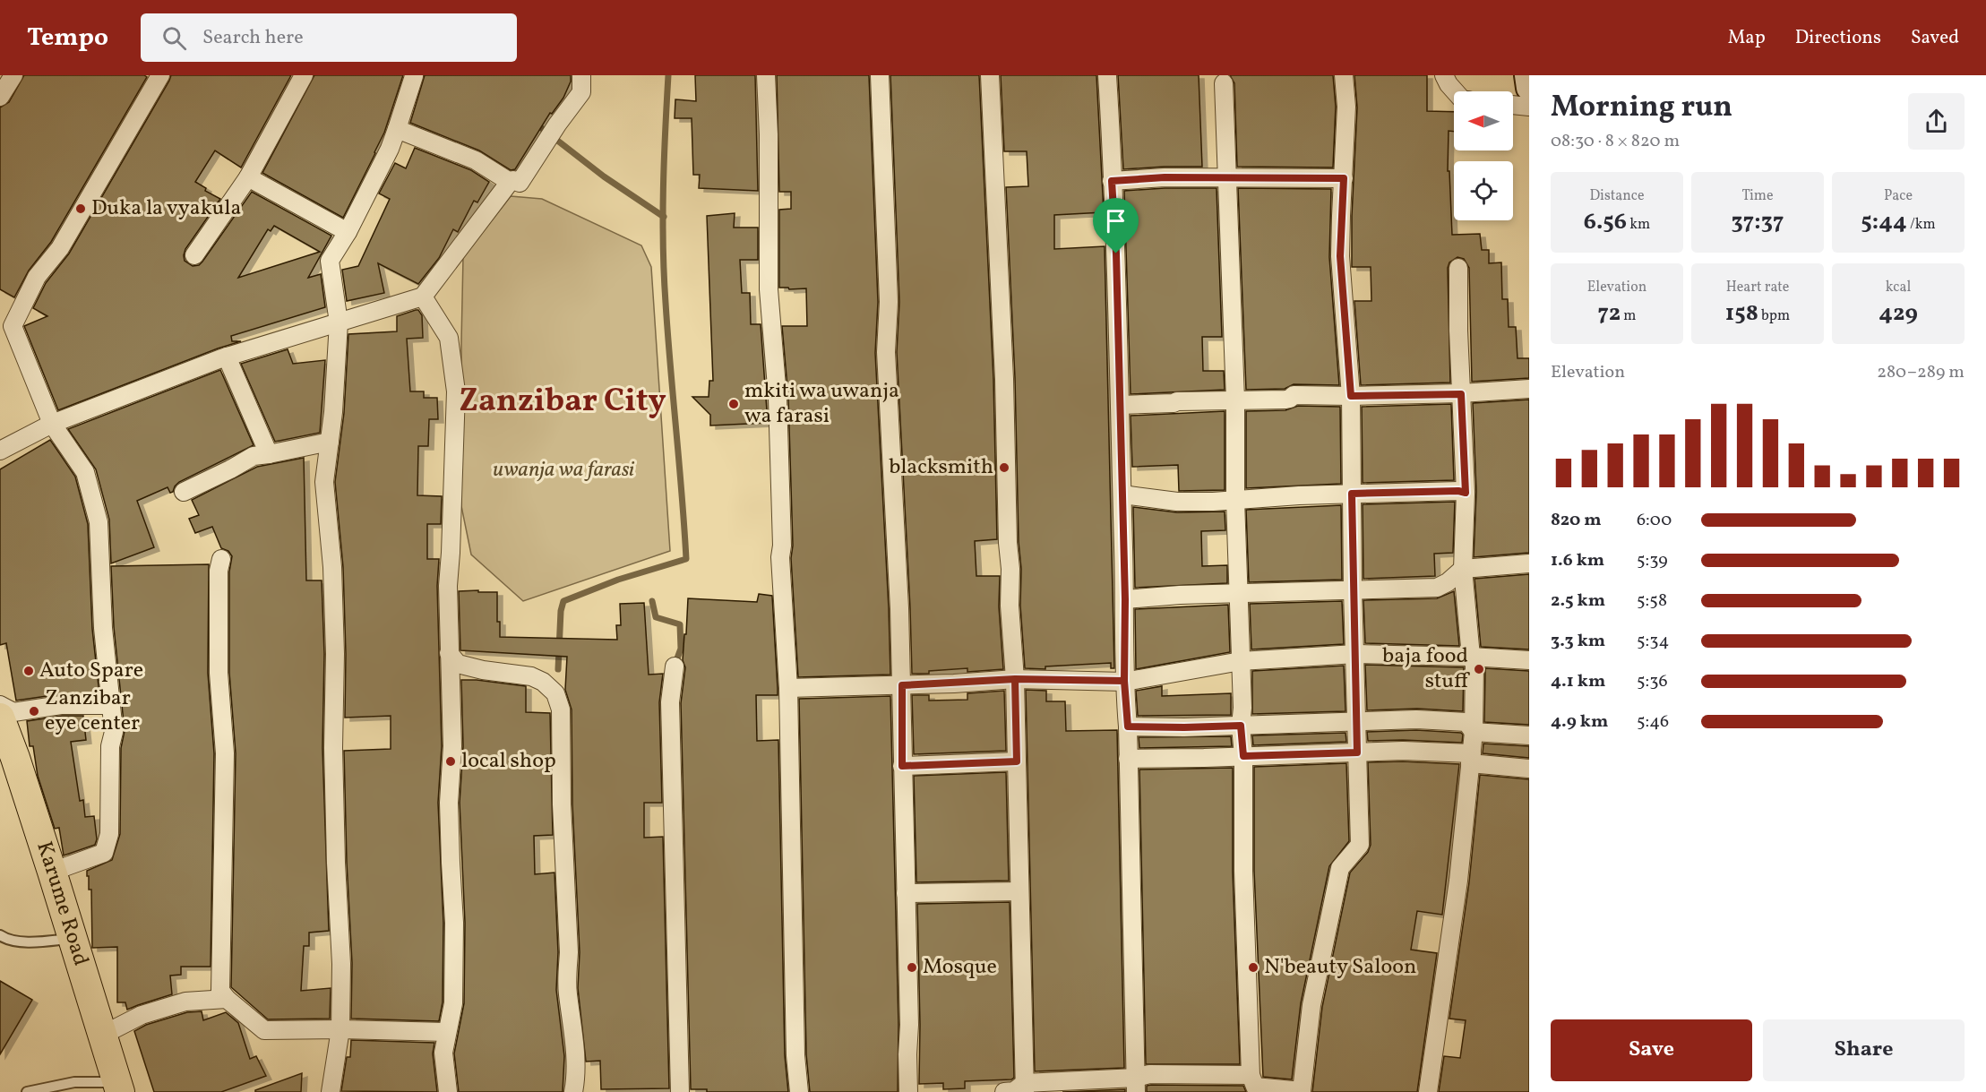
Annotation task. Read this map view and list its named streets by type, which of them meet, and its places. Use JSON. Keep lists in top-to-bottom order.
{
  "streets": {
    "main road": ["Karume Road"]
  },
  "districts": ["Zanzibar City"],
  "parks": ["uwanja wa farasi"],
  "places": [
    "Duka la vyakula",
    "mkiti wa uwanja wa farasi",
    "blacksmith",
    "baja food stuff",
    "Auto Spare",
    "Zanzibar eye center",
    "local shop",
    "Mosque",
    "N'beauty Saloon"
  ],
  "north": "left",
  "page": {
    "header": "Tempo",
    "search": "Search here",
    "nav": ["Map", "Directions", "Saved"],
    "heading": ["Morning run", "08:30 · 8 × 820 m"],
    "stats": [
      ["Distance", "6.56 km"],
      ["Time", "37:37"],
      ["Pace", "5:44 /km"],
      ["Elevation", "72 m"],
      ["Heart rate", "158 bpm"],
      ["kcal", "429"]
    ],
    "chart": ["Elevation", "280–289 m"],
    "list": [
      {
        "name": "820 m",
        "note": "6:00"
      },
      {
        "name": "1.6 km",
        "note": "5:39"
      },
      {
        "name": "2.5 km",
        "note": "5:58"
      },
      {
        "name": "3.3 km",
        "note": "5:34"
      },
      {
        "name": "4.1 km",
        "note": "5:36"
      },
      {
        "name": "4.9 km",
        "note": "5:46"
      }
    ],
    "buttons": ["Save", "Share"]
  }
}
